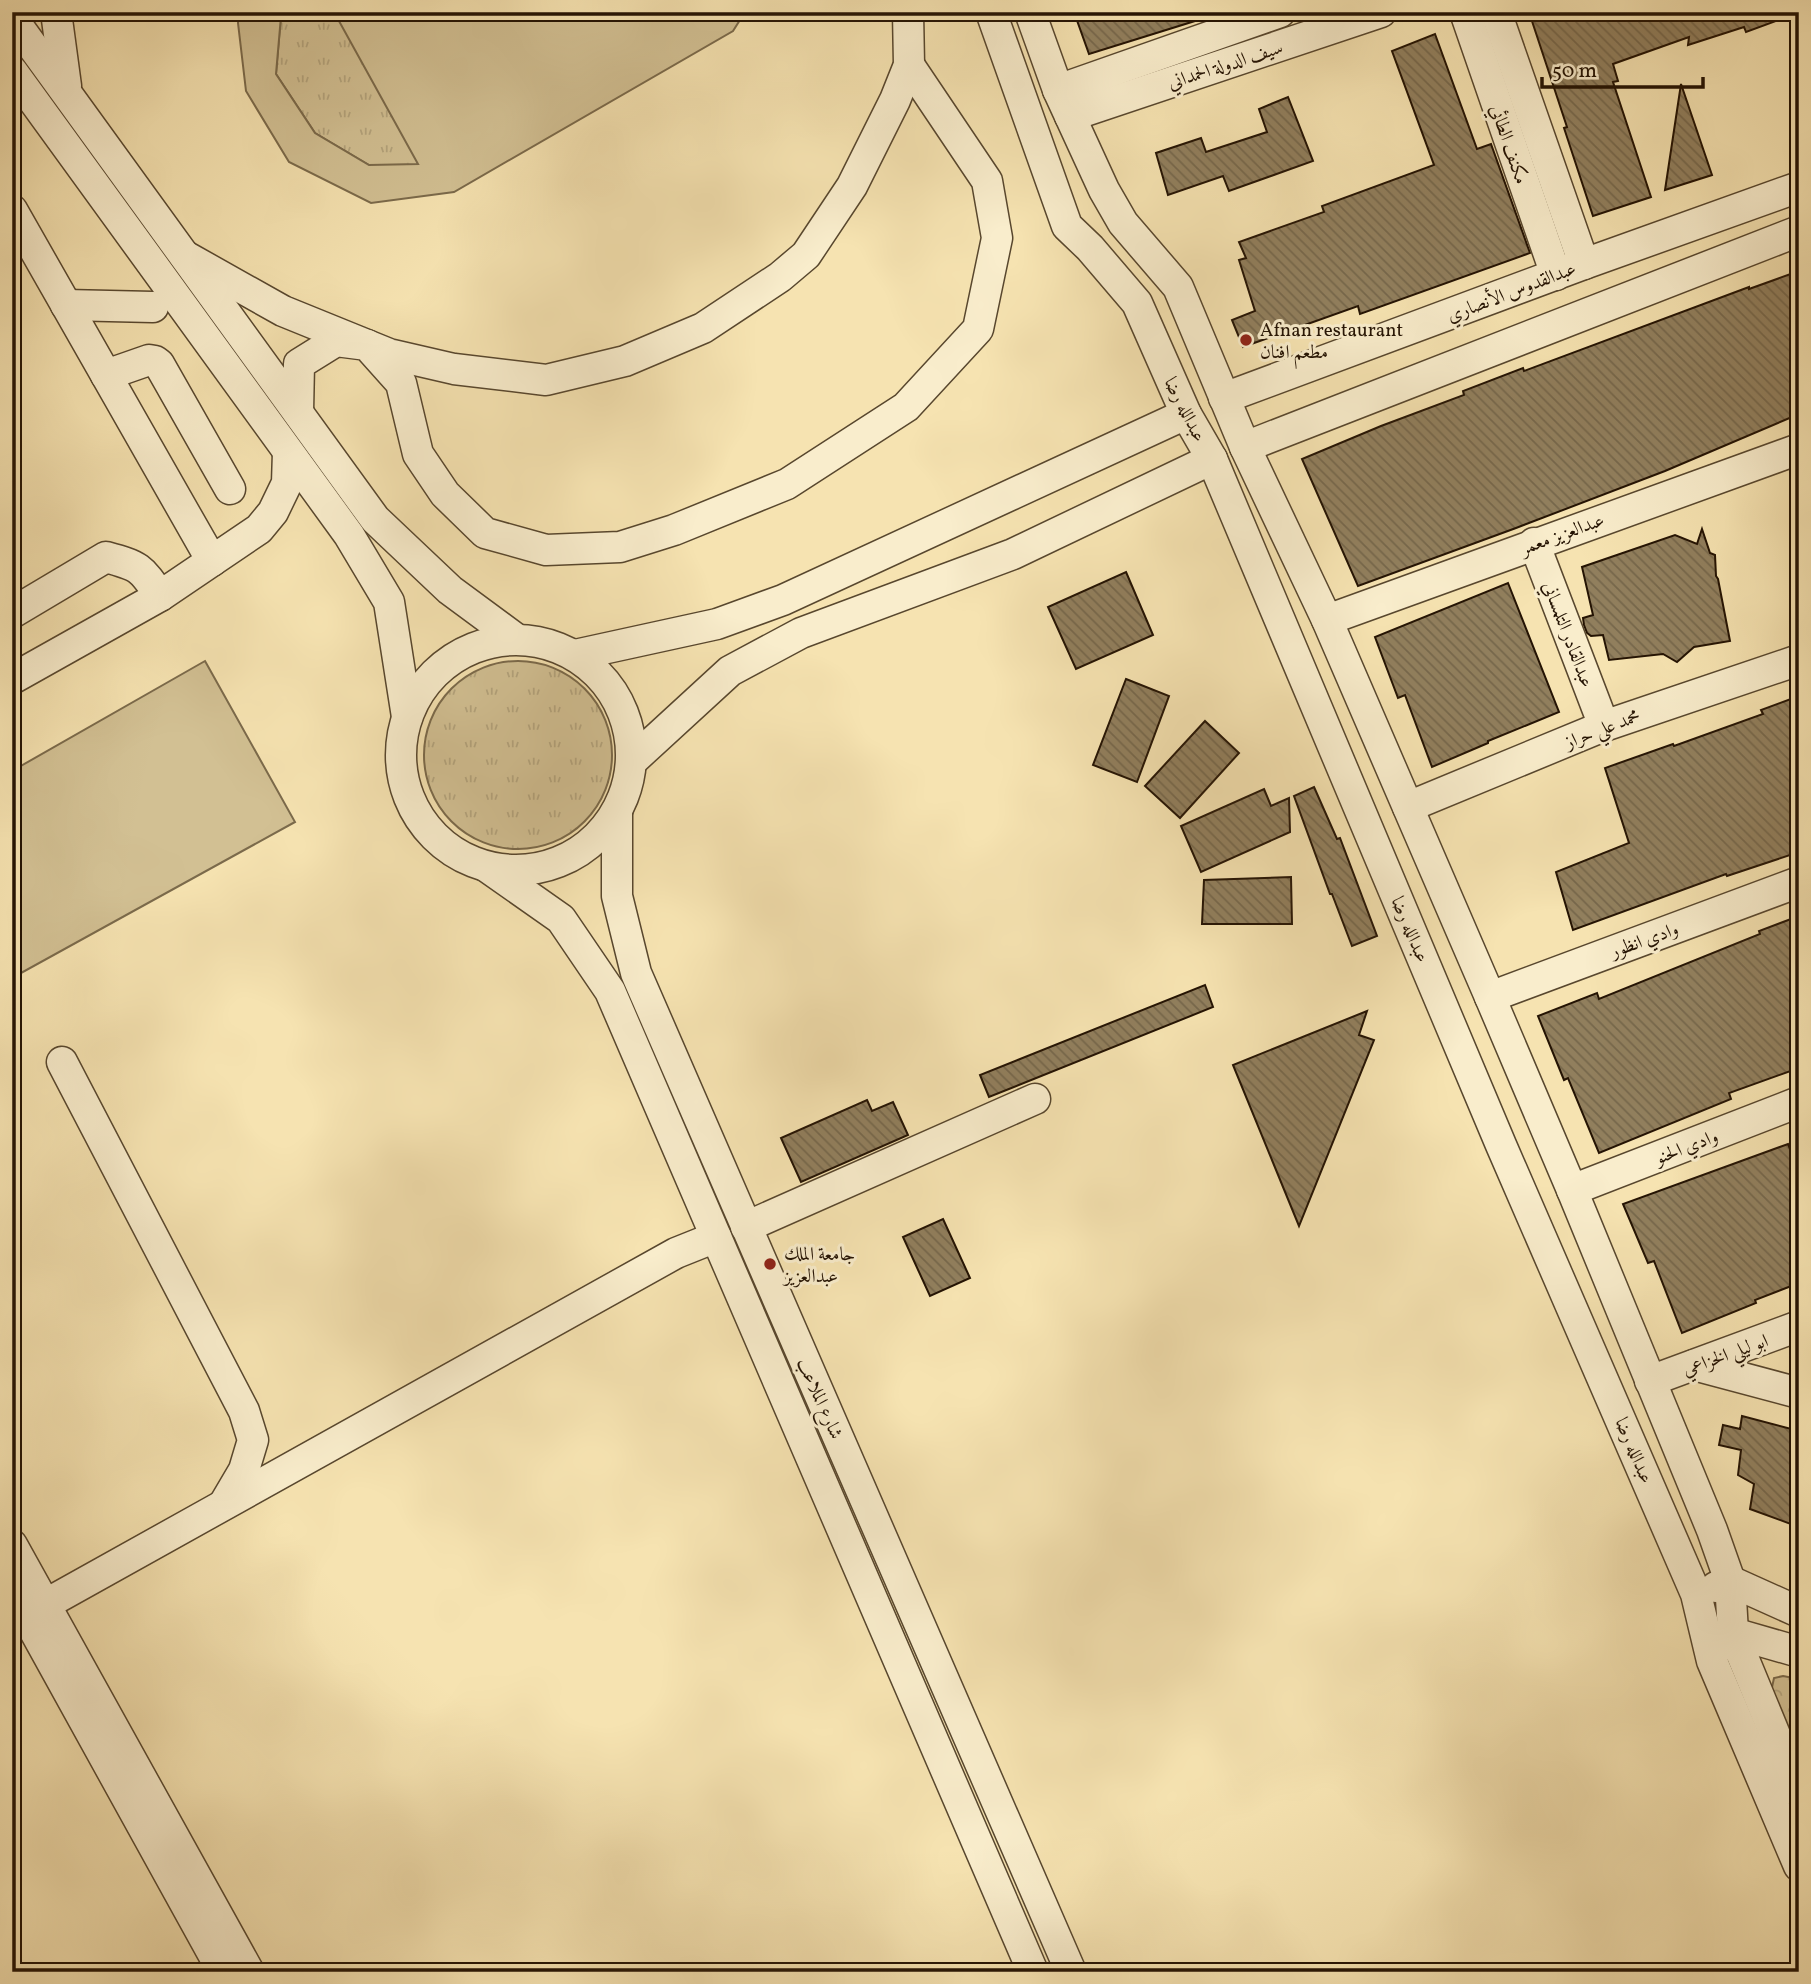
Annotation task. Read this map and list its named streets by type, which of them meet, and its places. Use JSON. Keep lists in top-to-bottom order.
{
  "streets": {
    "street": [
      "سيف الدولة الحمداني",
      "مكنف الطائي",
      "عبدالقدوس الأنصاري",
      "عبدالله رضا",
      "عبدالعزيز معمر",
      "عبدالقادر التلمساني",
      "محمد علي حراز",
      "وادي انظور",
      "وادي الحنو",
      "ابو ليلي الخزاعي",
      "شارع الملاعب"
    ]
  },
  "crossings": [
    ["سيف الدولة الحمداني", "عبدالله رضا"],
    ["مكنف الطائي", "عبدالقدوس الأنصاري"],
    ["عبدالقدوس الأنصاري", "عبدالله رضا"],
    ["عبدالله رضا", "عبدالعزيز معمر"],
    ["عبدالله رضا", "محمد علي حراز"],
    ["عبدالله رضا", "وادي انظور"],
    ["عبدالله رضا", "وادي الحنو"],
    ["عبدالله رضا", "ابو ليلي الخزاعي"],
    ["عبدالعزيز معمر", "عبدالقادر التلمساني"],
    ["عبدالقادر التلمساني", "محمد علي حراز"]
  ],
  "places": ["Afnan restaurant مطعم افنان", "جامعة الملك عبدالعزيز"],
  "scale_bar": "50 m"
}
